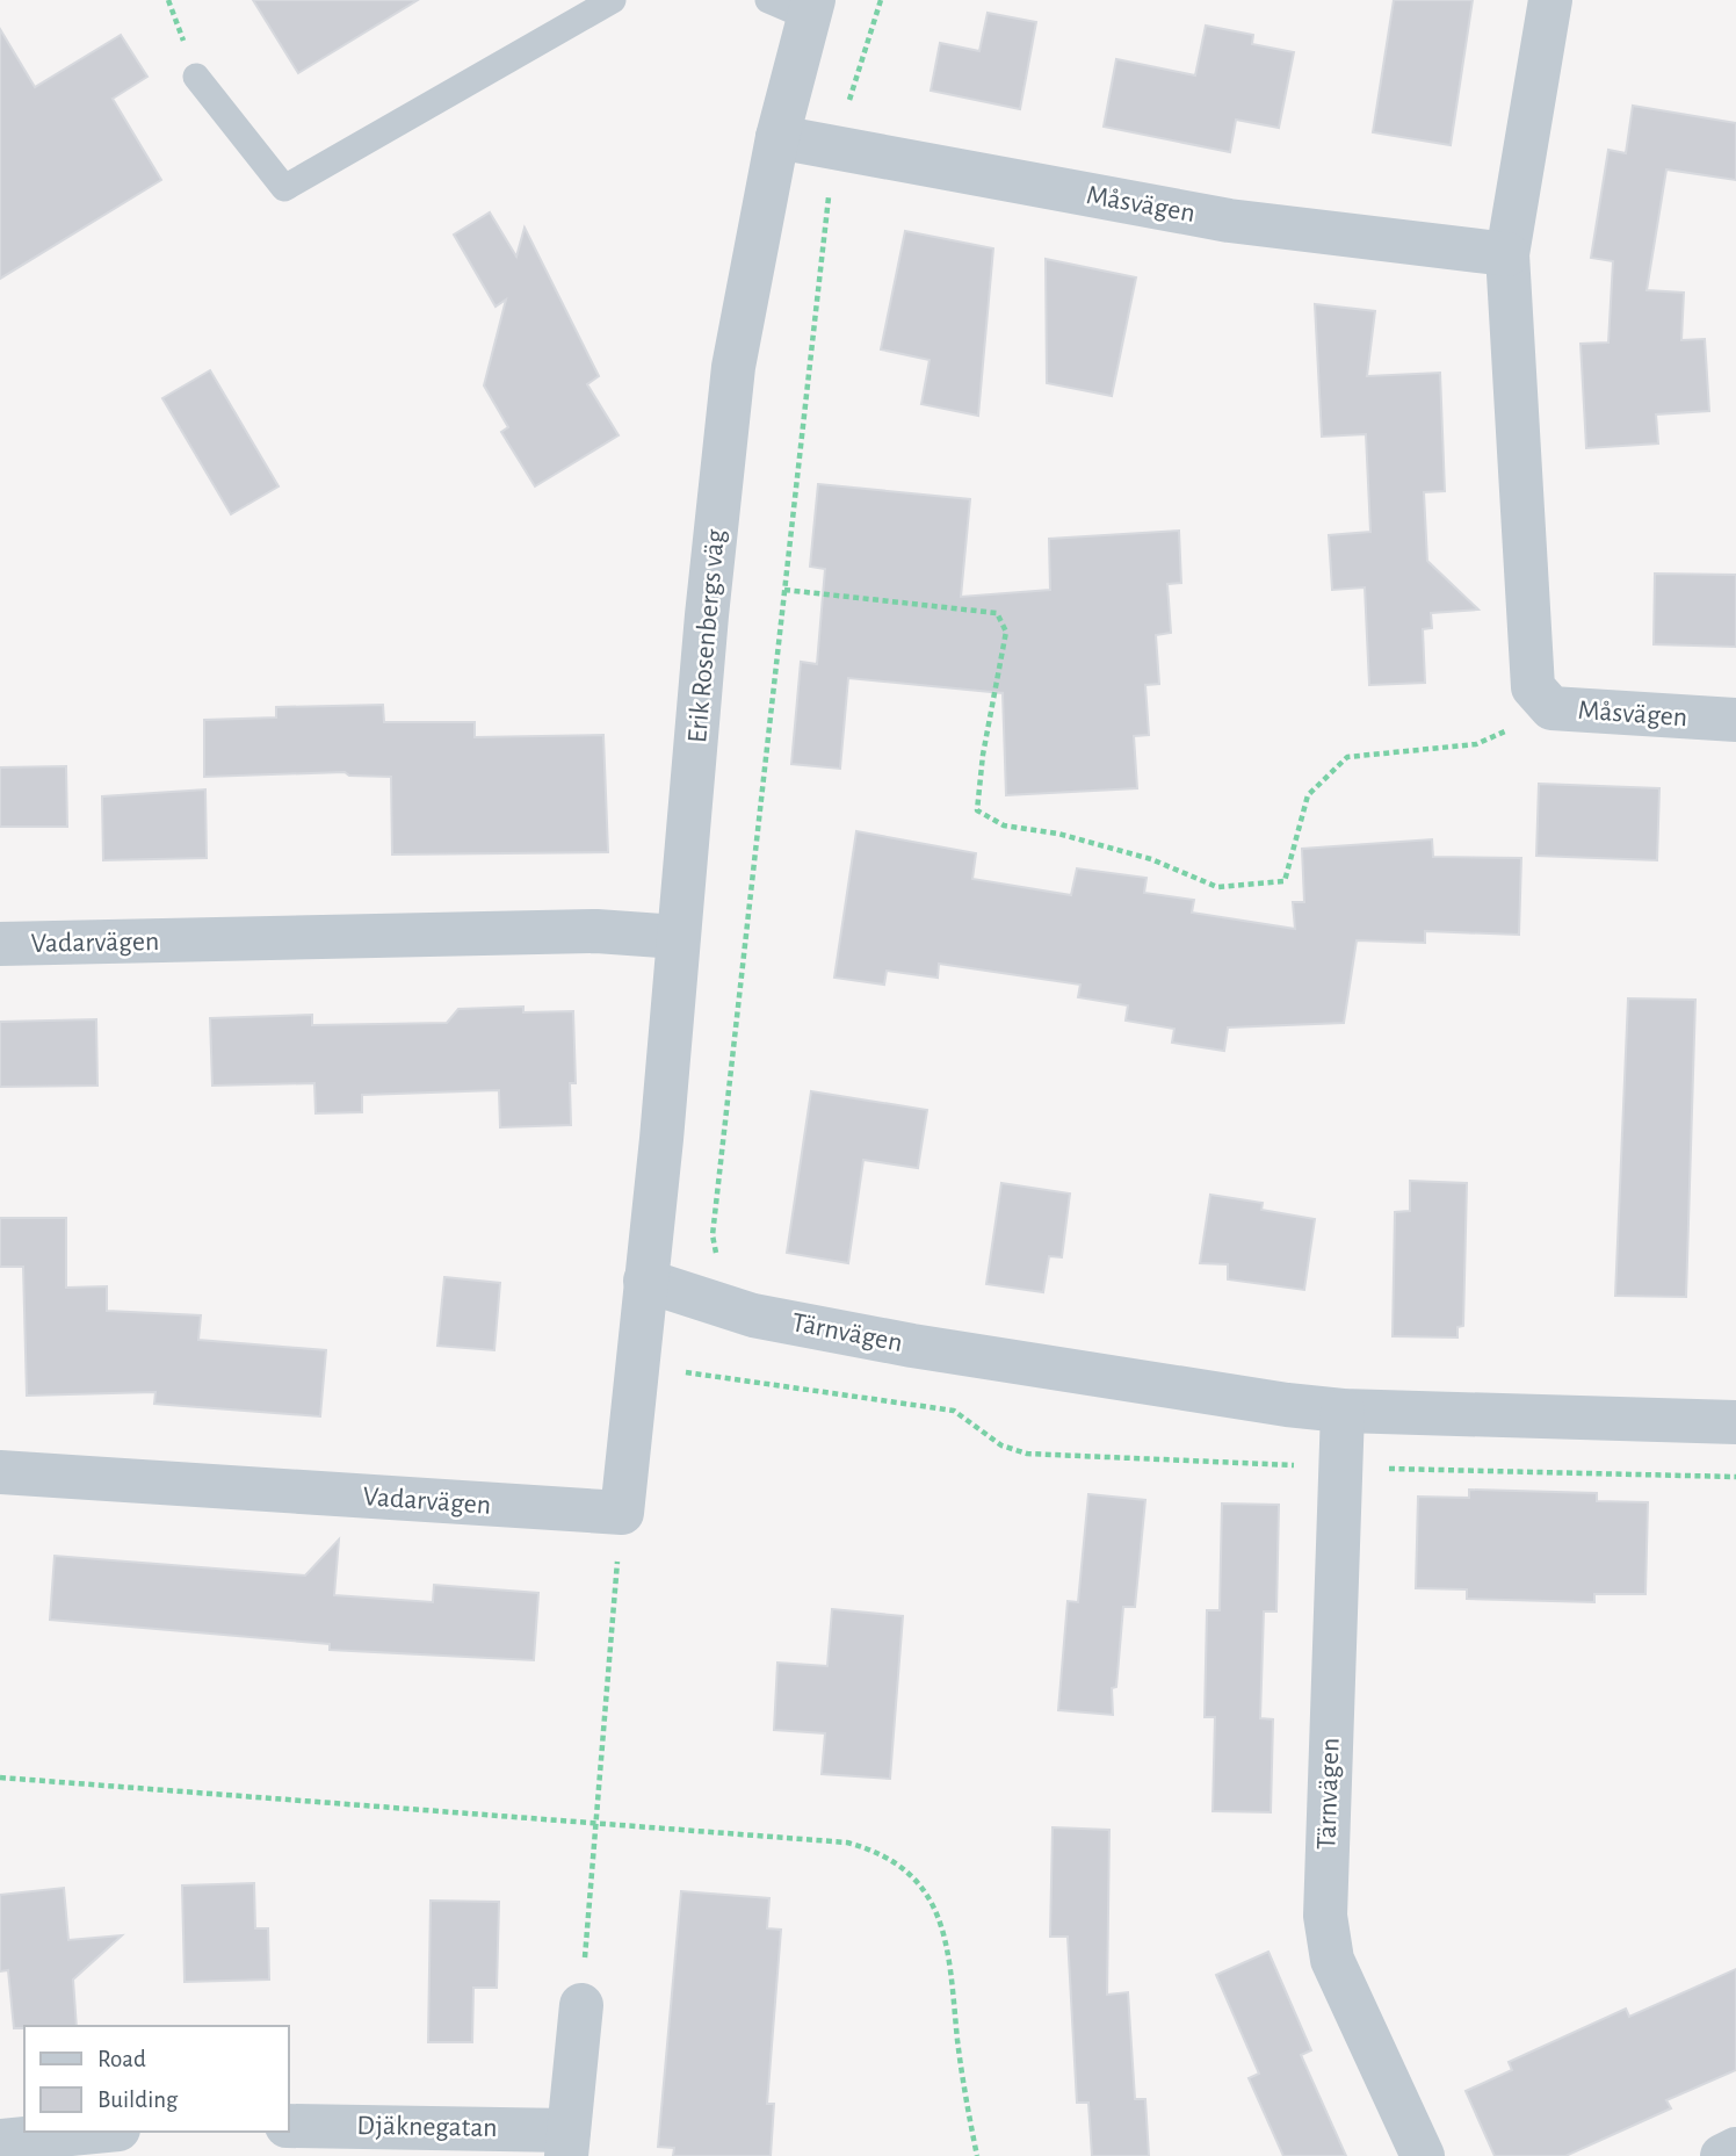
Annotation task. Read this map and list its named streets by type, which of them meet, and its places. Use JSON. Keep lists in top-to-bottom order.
{
  "streets": {
    "street": [
      "Måsvägen",
      "Erik Rosenbergs väg",
      "Vadarvägen",
      "Tärnvägen",
      "Djäknegatan"
    ]
  },
  "crossings": [
    ["Måsvägen", "Erik Rosenbergs väg"],
    ["Erik Rosenbergs väg", "Vadarvägen"],
    ["Erik Rosenbergs väg", "Tärnvägen"]
  ],
  "legend": ["Road", "Building"]
}
